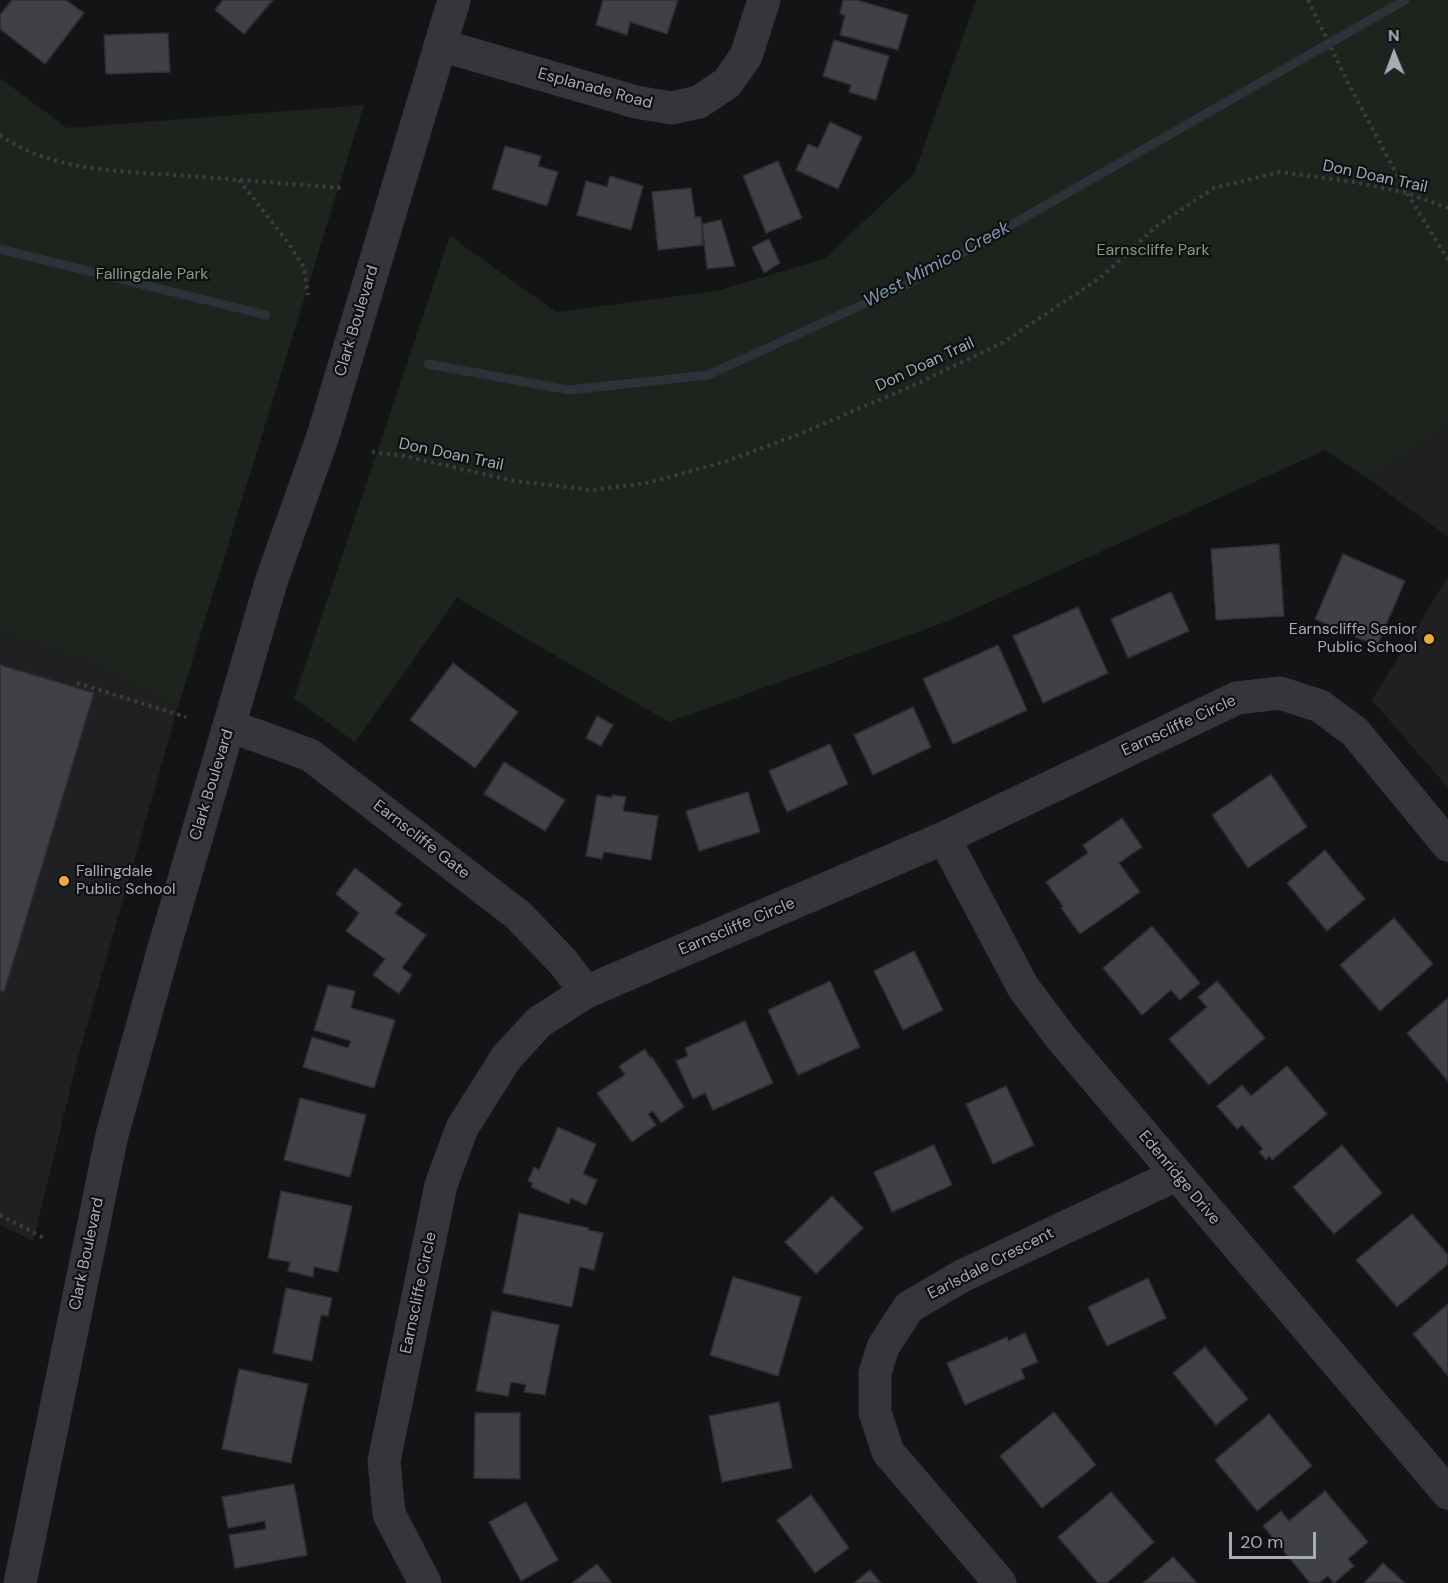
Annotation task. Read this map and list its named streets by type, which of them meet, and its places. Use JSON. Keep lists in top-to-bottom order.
{
  "streets": {
    "street": [
      "Esplanade Road",
      "Clark Boulevard",
      "Earnscliffe Circle",
      "Earnscliffe Gate",
      "Edenridge Drive",
      "Earlsdale Crescent"
    ],
    "path": ["Don Doan Trail"]
  },
  "crossings": [
    ["Esplanade Road", "Clark Boulevard"],
    ["Clark Boulevard", "Earnscliffe Gate"],
    ["Earnscliffe Circle", "Earnscliffe Gate"],
    ["Earnscliffe Circle", "Edenridge Drive"],
    ["Edenridge Drive", "Earlsdale Crescent"]
  ],
  "water": ["West Mimico Creek"],
  "parks": ["Earnscliffe Park", "Fallingdale Park"],
  "places": ["Earnscliffe Senior Public School", "Fallingdale Public School"],
  "scale_bar": "20 m",
  "north": "top"
}
